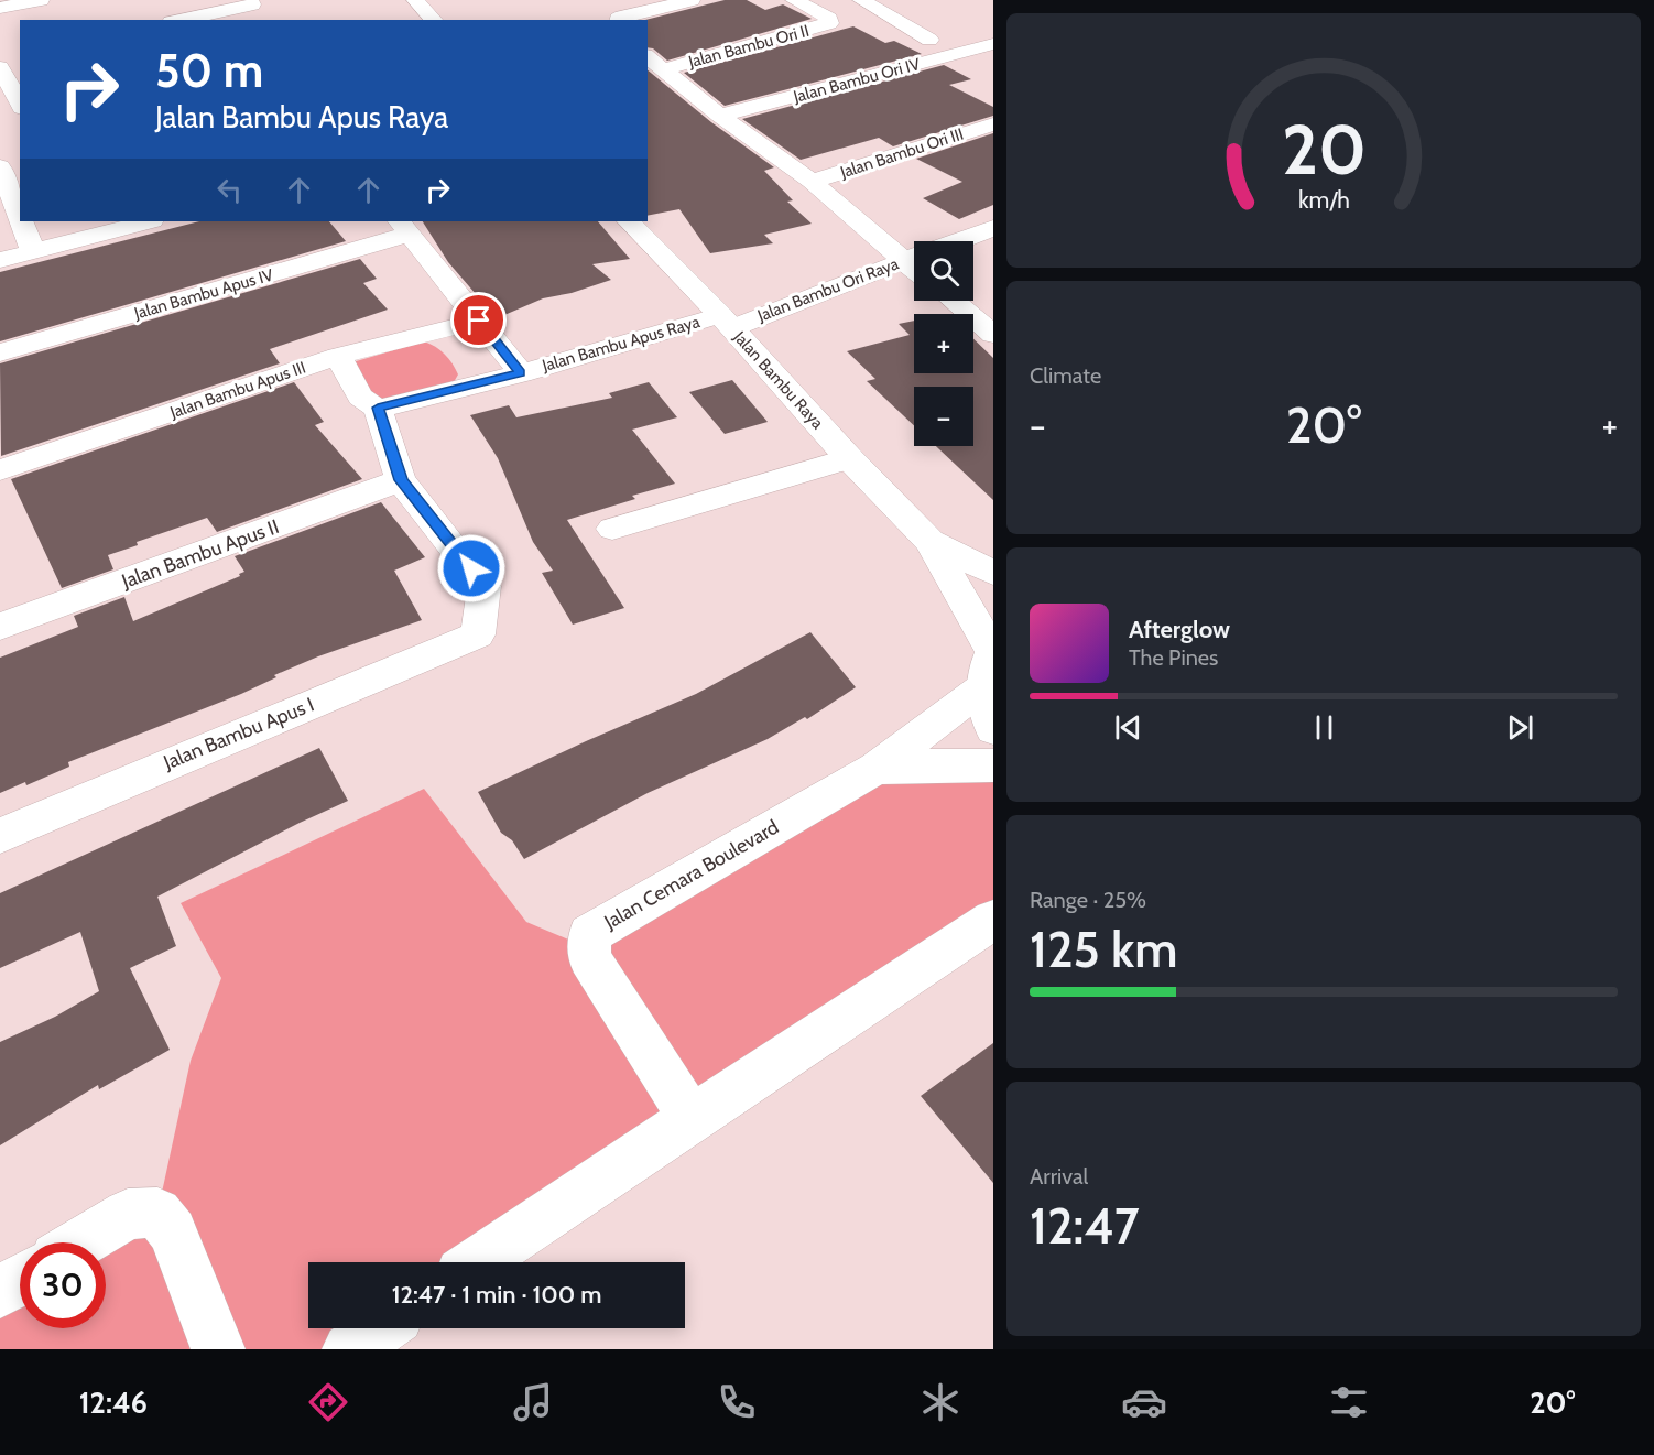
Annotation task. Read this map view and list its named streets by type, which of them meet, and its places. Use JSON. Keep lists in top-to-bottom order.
{
  "streets": {
    "street": [
      "Jalan Bambu Ori II",
      "Jalan Bambu Ori IV",
      "Jalan Bambu Ori III",
      "Jalan Bambu Ori Raya",
      "Jalan Bambu Apus IV",
      "Jalan Bambu Apus Raya",
      "Jalan Bambu Raya",
      "Jalan Bambu Apus III",
      "Jalan Bambu Apus II",
      "Jalan Bambu Apus I",
      "Jalan Cemara Boulevard"
    ]
  },
  "crossings": [
    ["Jalan Bambu Ori Raya", "Jalan Bambu Apus Raya"],
    ["Jalan Bambu Ori Raya", "Jalan Bambu Raya"],
    ["Jalan Bambu Apus IV", "Jalan Bambu Apus Raya"],
    ["Jalan Bambu Apus Raya", "Jalan Bambu Raya"],
    ["Jalan Bambu Apus Raya", "Jalan Bambu Apus III"],
    ["Jalan Bambu Apus II", "Jalan Bambu Apus I"]
  ],
  "page": {
    "turn": ["50 m", "Jalan Bambu Apus Raya"],
    "map_buttons": ["+", "−"],
    "tile": [
      "Climate",
      ["Range · 25%", "125 km"],
      ["Arrival", "12:47"]
    ],
    "heat": ["−", "20°", "+"],
    "song": ["Afterglow", "The Pines"],
    "limit": "30",
    "trip": "12:47 · 1 min · 100 m",
    "tabs": ["12:46", "20°"],
    "gauge": ["20", "km/h"]
  }
}
